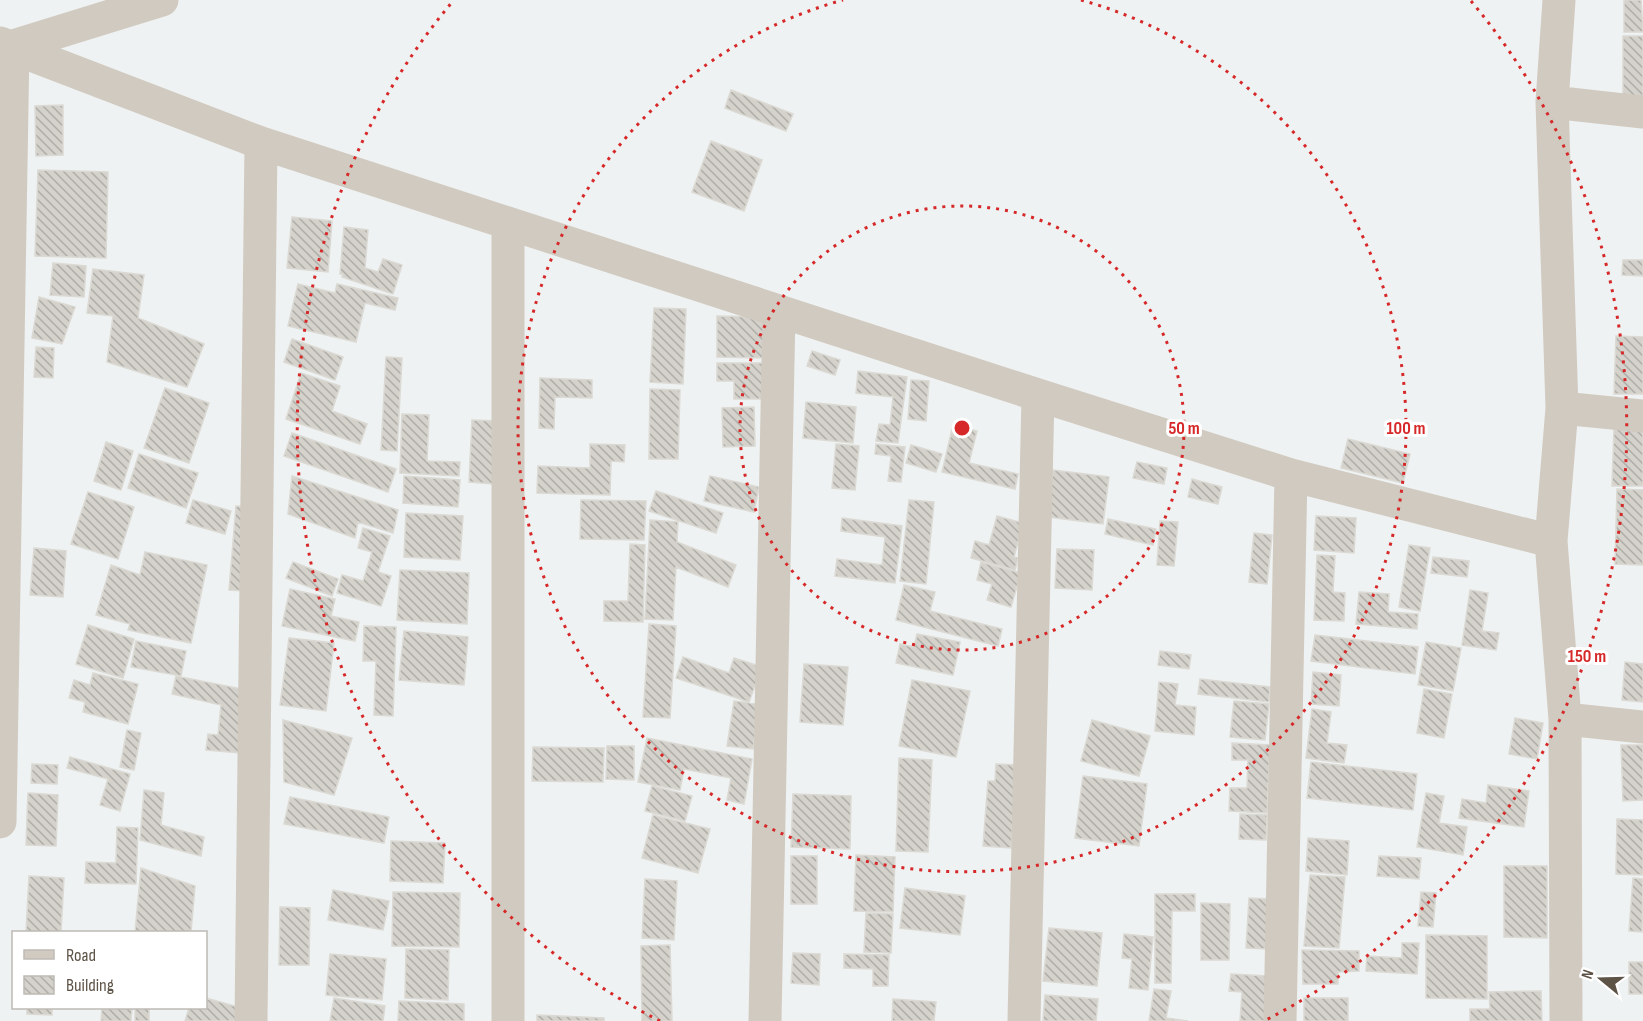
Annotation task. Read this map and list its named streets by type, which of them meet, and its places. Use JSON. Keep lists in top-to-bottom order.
{
  "legend": ["Road", "Building"],
  "north": "left",
  "rings": ["50 m", "100 m", "150 m"]
}
